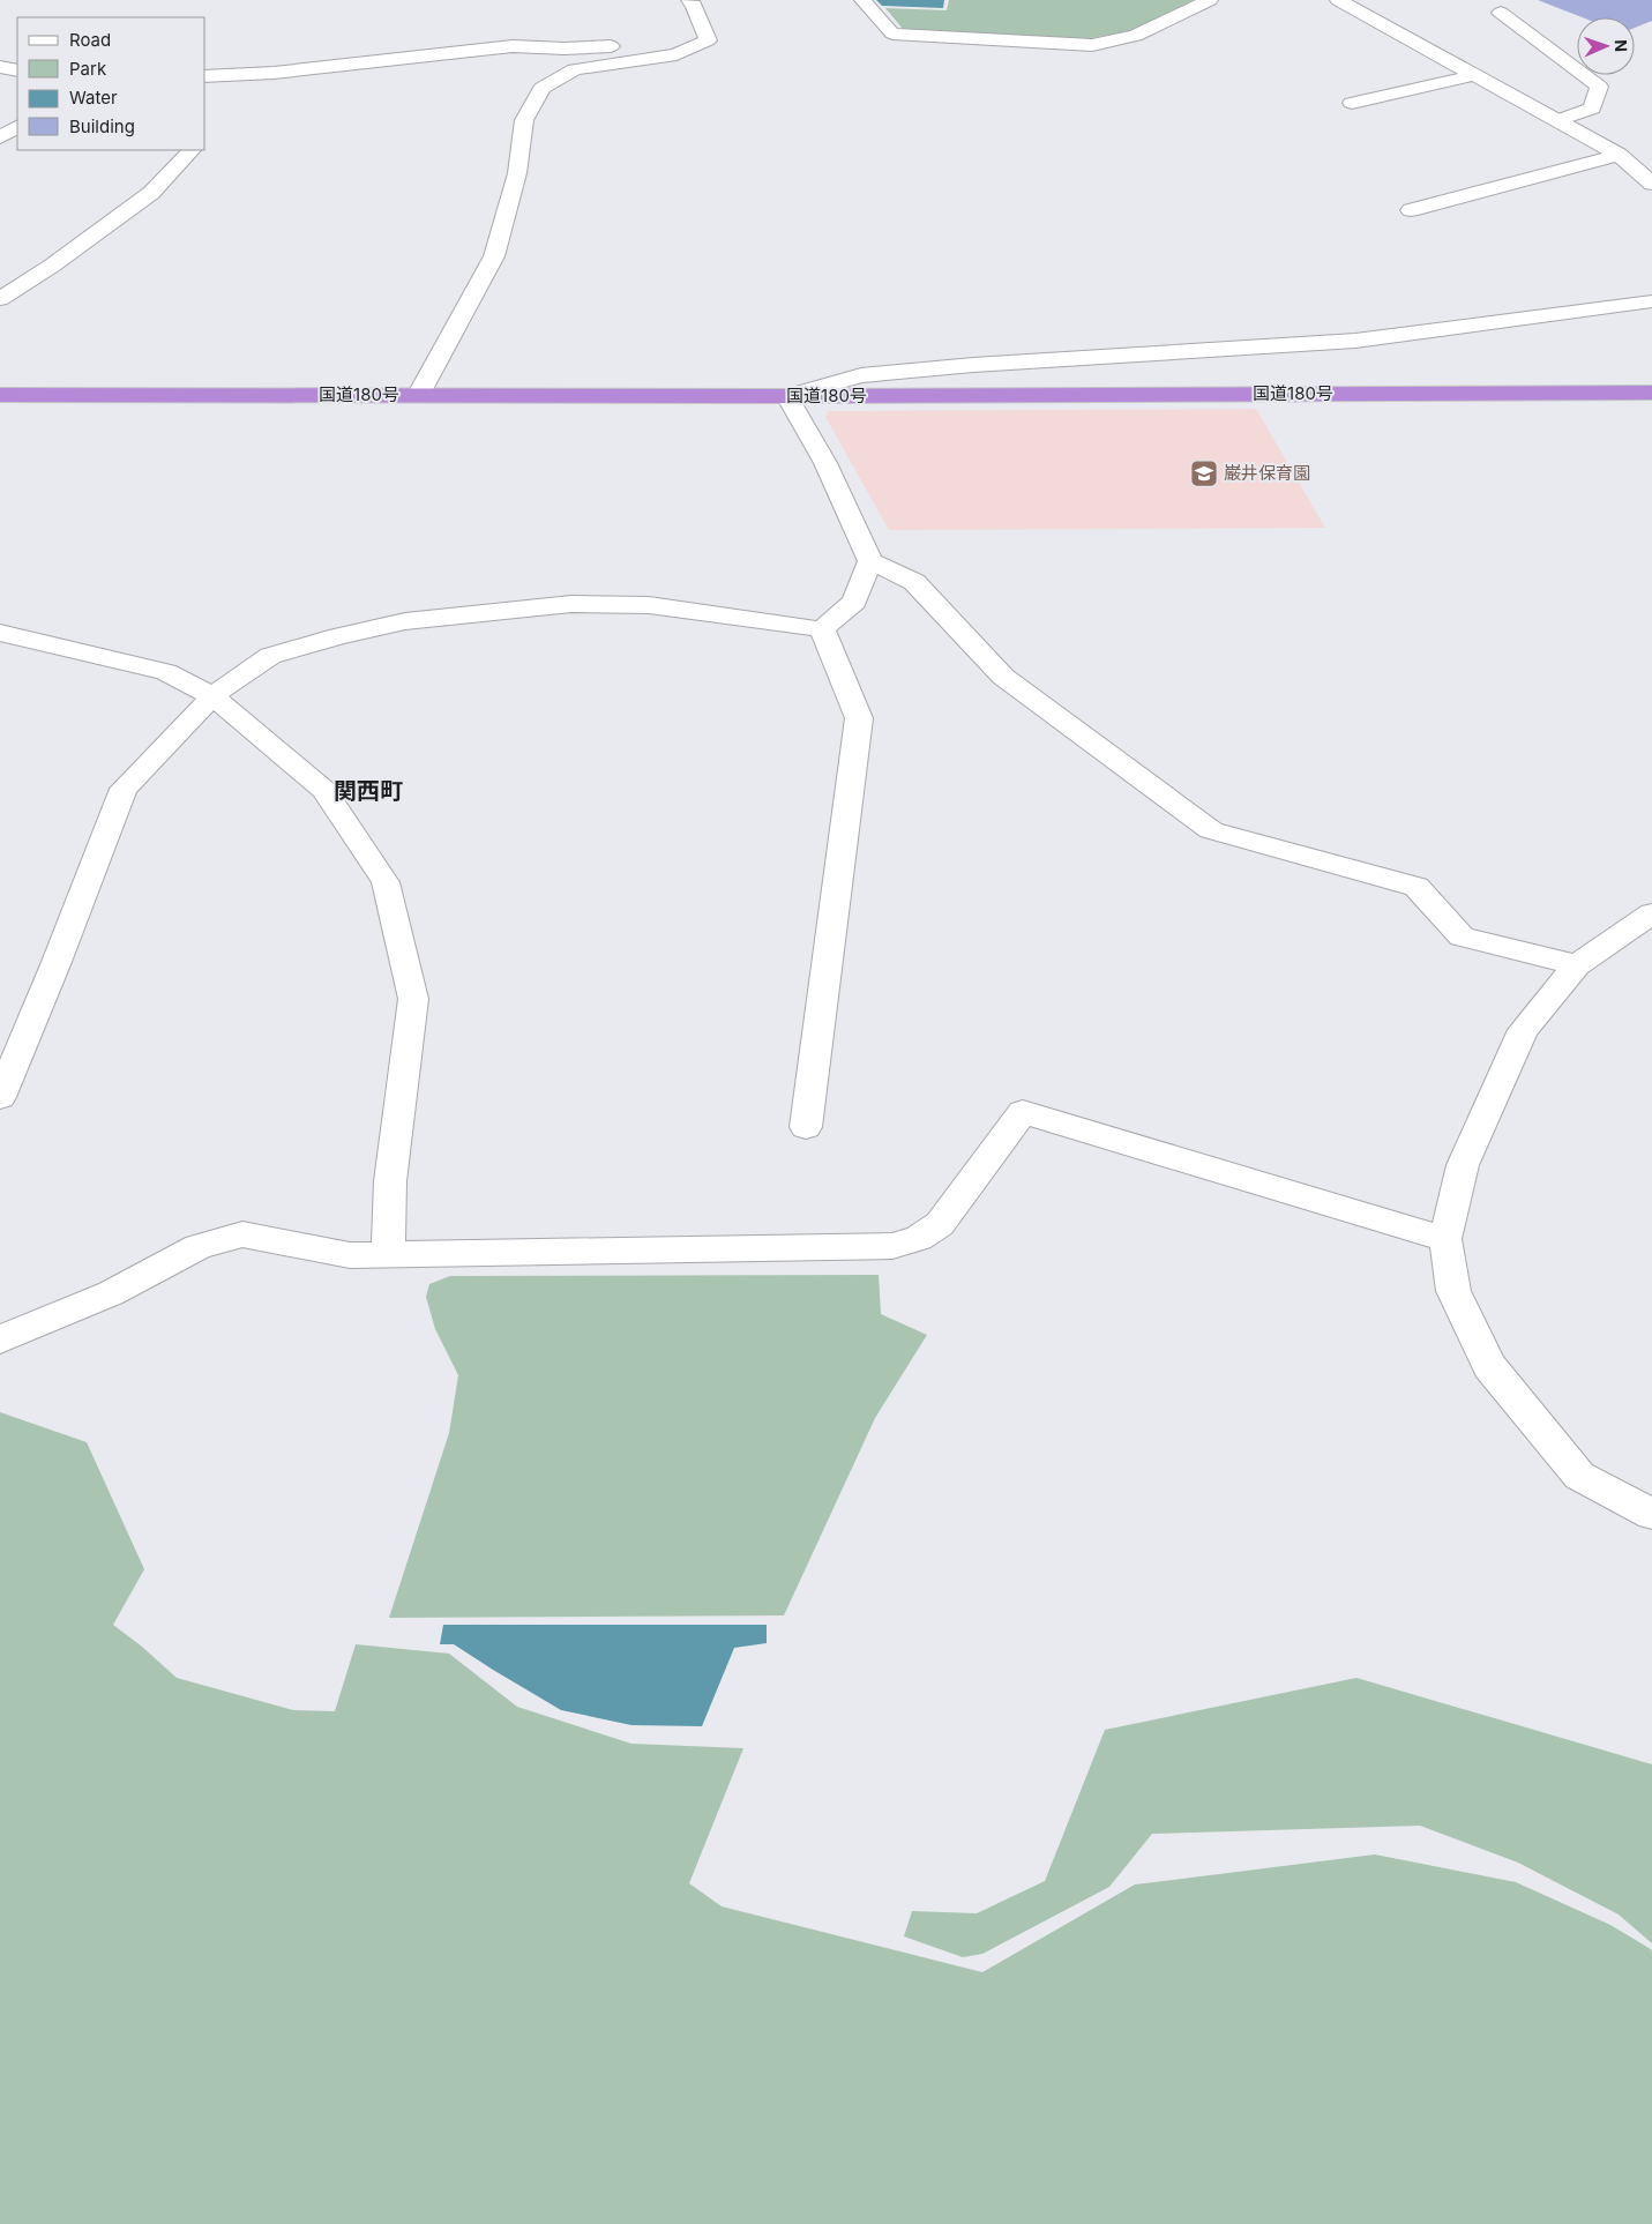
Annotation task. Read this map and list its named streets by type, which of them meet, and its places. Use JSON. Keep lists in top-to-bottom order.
{
  "streets": {
    "highway": ["国道180号"]
  },
  "districts": ["関西町"],
  "places": {
    "school or university": ["巌井保育園"]
  },
  "legend": [
    "Road",
    "Park",
    "Water",
    "Building"
  ],
  "north": "right"
}
